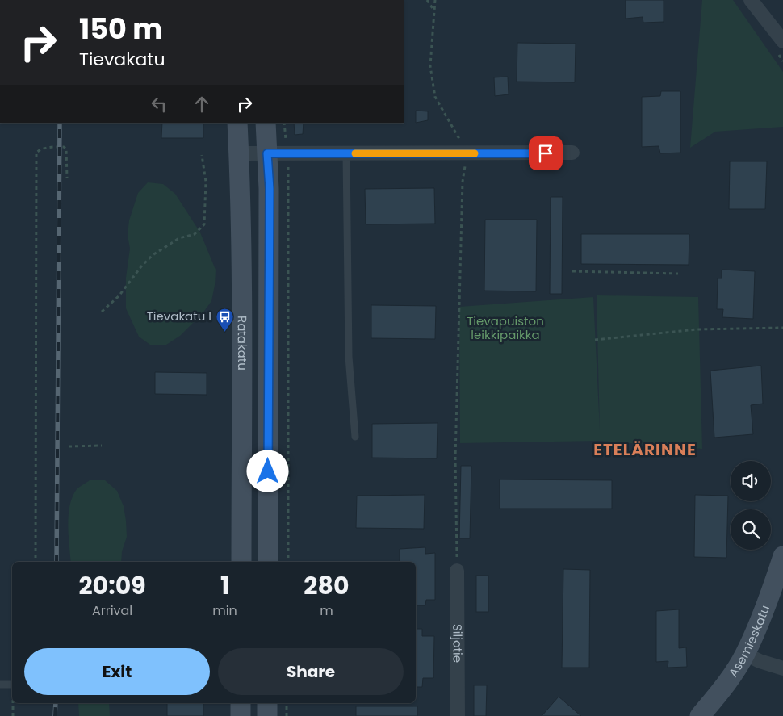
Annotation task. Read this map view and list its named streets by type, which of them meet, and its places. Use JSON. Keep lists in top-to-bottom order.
{
  "streets": {
    "main road": ["Ratakatu", "Asemieskatu"],
    "street": ["Siljotie"]
  },
  "districts": ["ETELÄRINNE"],
  "parks": ["Tievapuiston leikkipaikka"],
  "places": {
    "bus stop": ["Tievakatu I"]
  },
  "page": {
    "turn": ["150 m", "Tievakatu"],
    "eta": [
      "20:09",
      "Arrival",
      "1",
      "min",
      "280",
      "m"
    ],
    "buttons": ["Exit", "Share"]
  }
}
